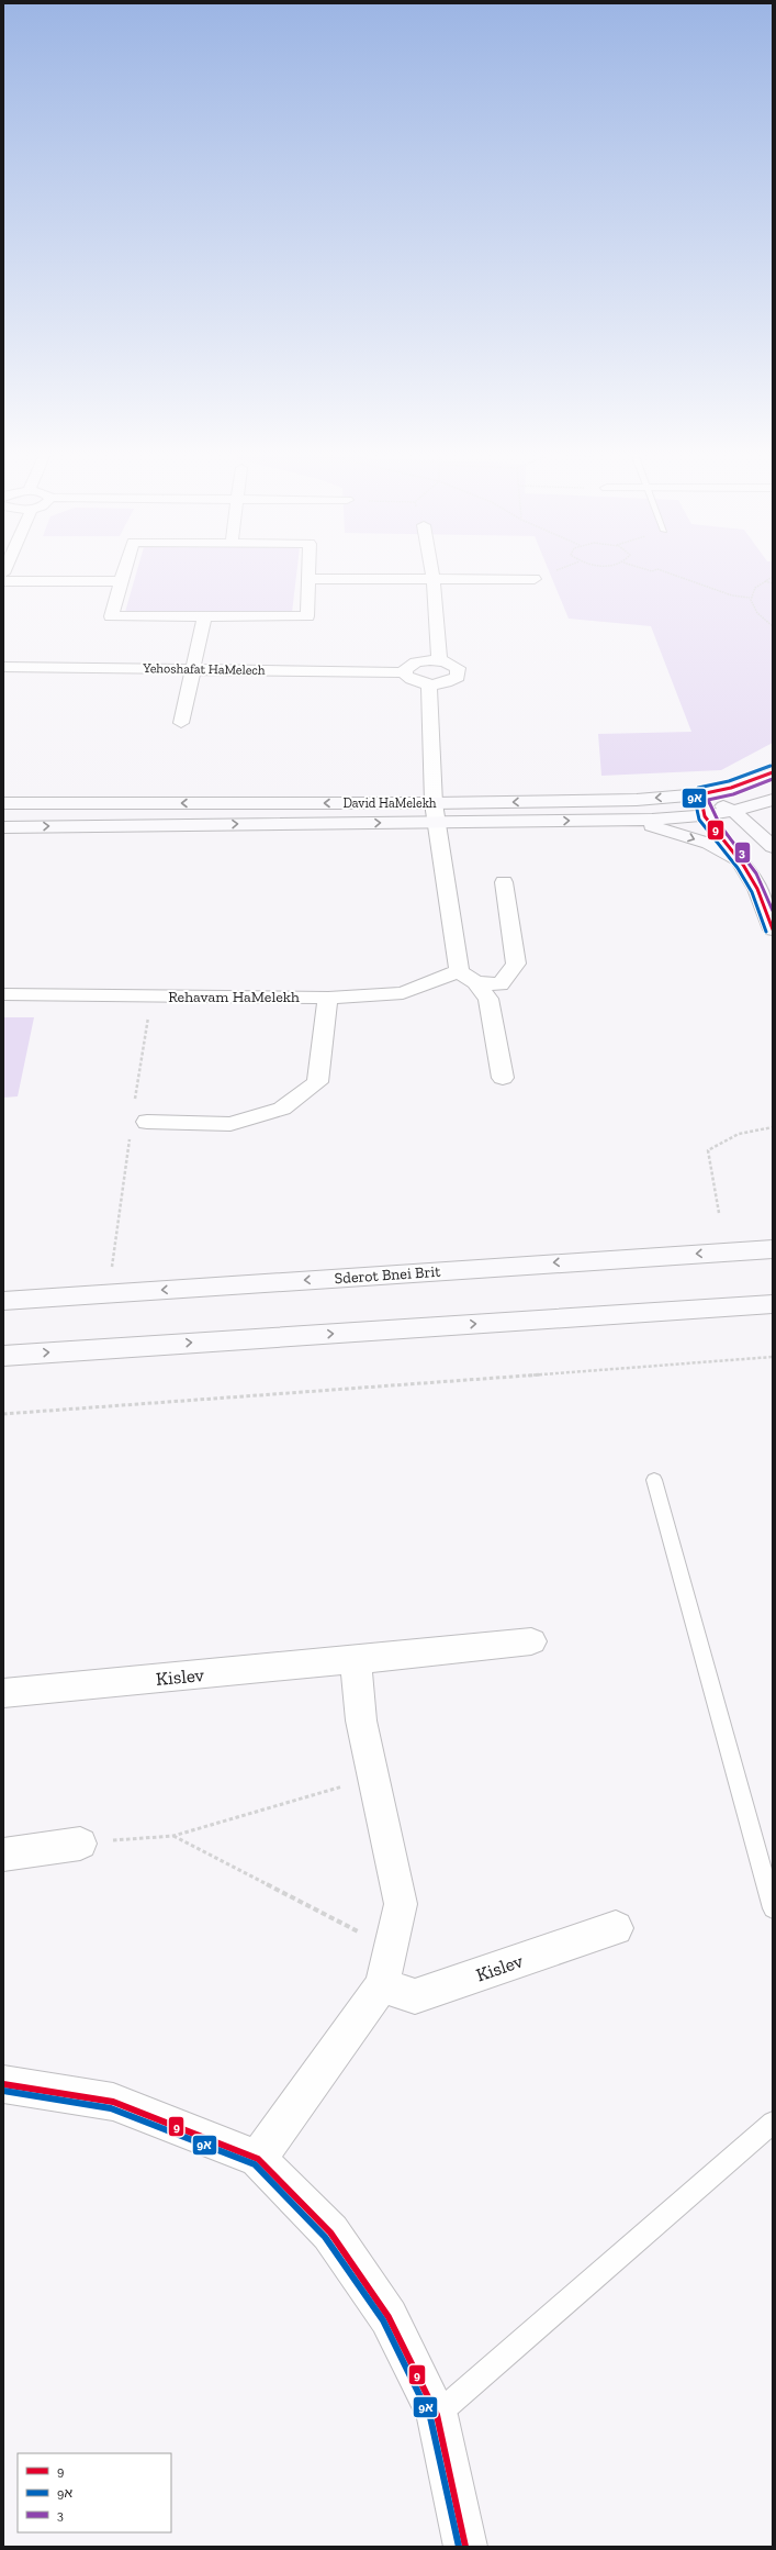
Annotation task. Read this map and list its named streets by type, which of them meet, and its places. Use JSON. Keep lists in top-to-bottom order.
{
  "streets": {
    "street": [
      "Yehoshafat HaMelech",
      "David HaMelekh",
      "Rehavam HaMelekh",
      "Sderot Bnei Brit",
      "Kislev"
    ]
  },
  "lines": ["transit line 9א", "transit line 9", "transit line 3"],
  "legend": ["9", "9א", "3"]
}
